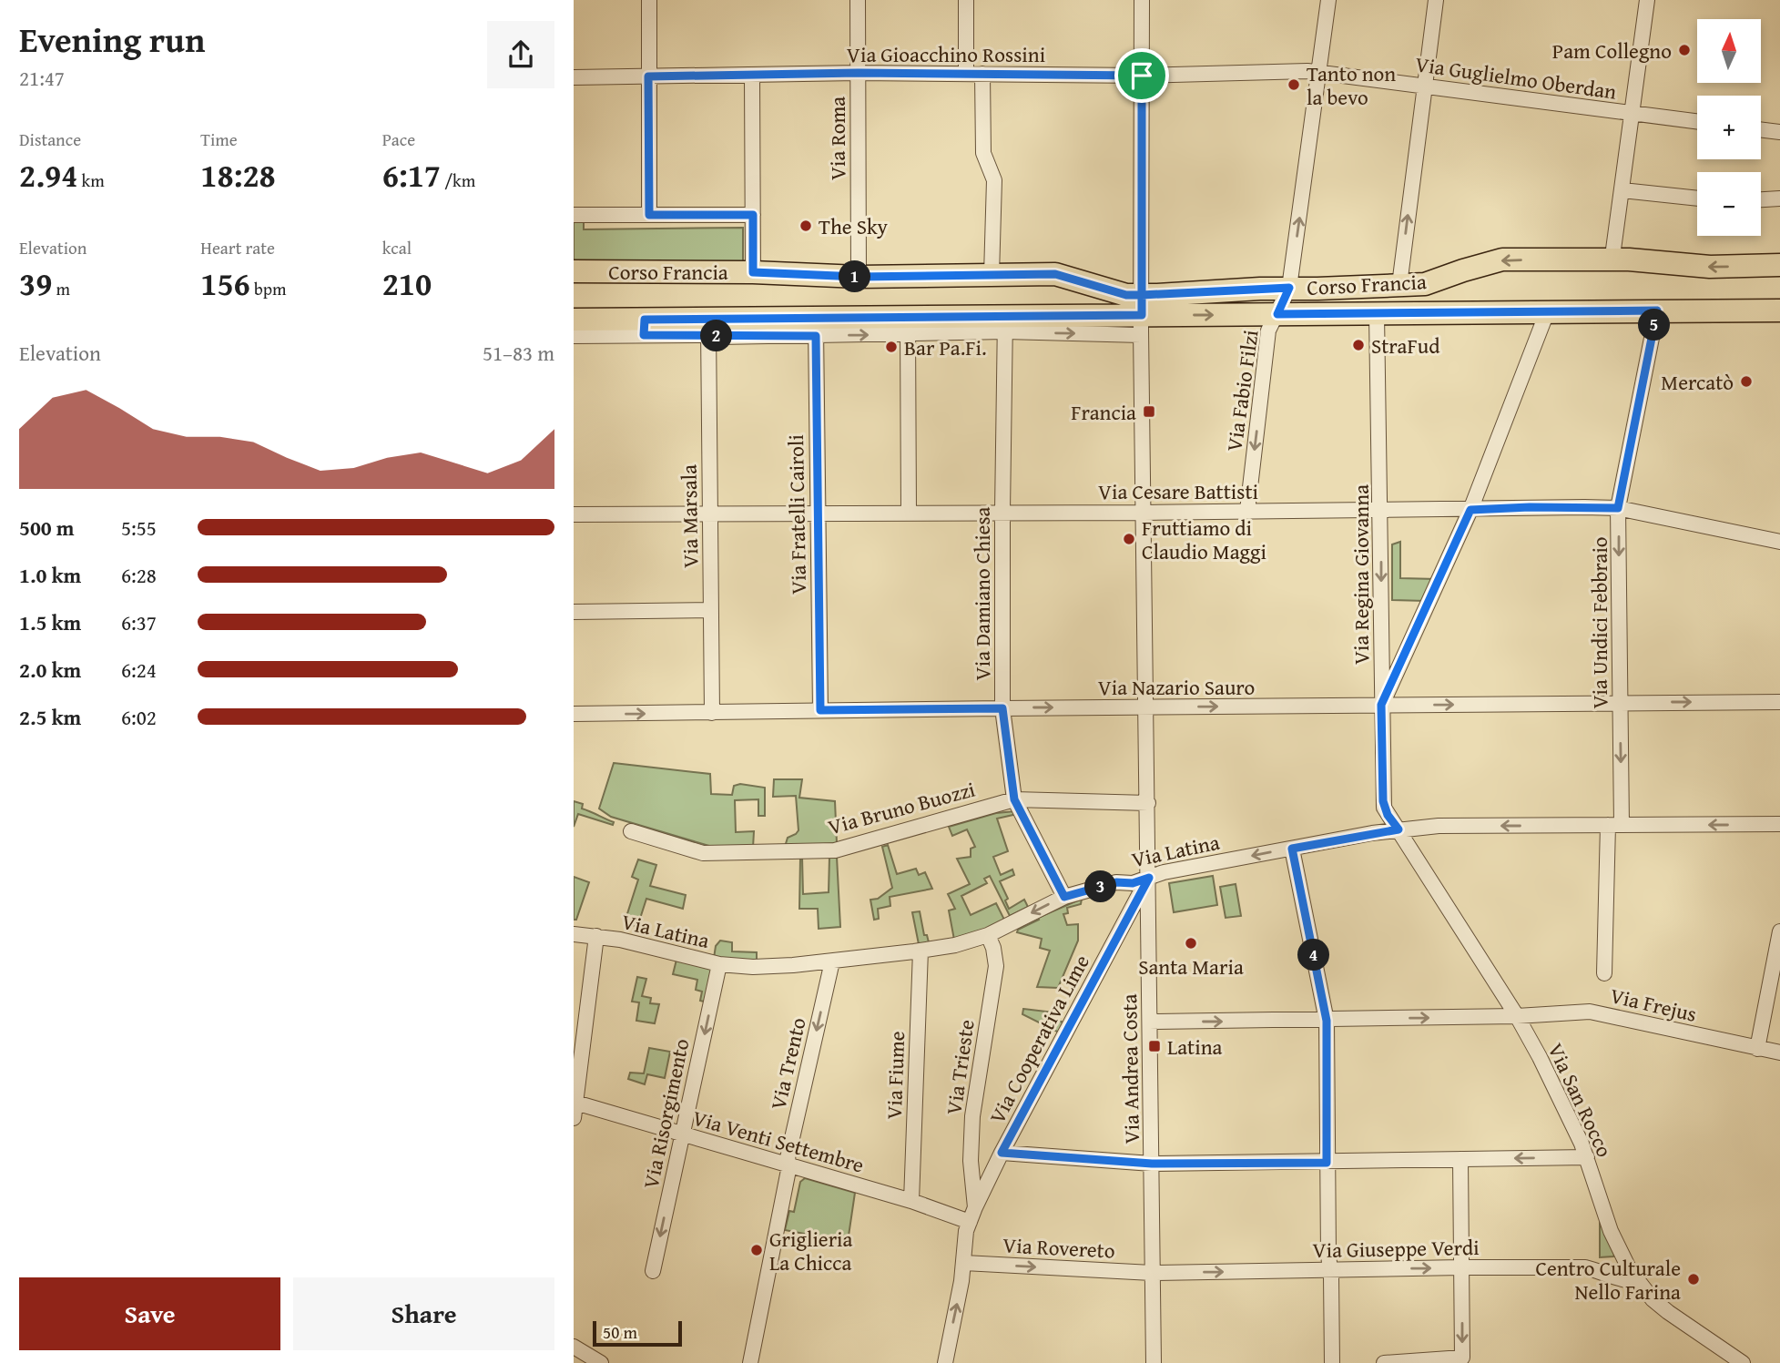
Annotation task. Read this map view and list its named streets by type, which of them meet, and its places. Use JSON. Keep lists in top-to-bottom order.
{
  "streets": {
    "main road": ["Corso Francia"],
    "street": [
      "Via Gioacchino Rossini",
      "Via Guglielmo Oberdan",
      "Via Roma",
      "Via Fabio Filzi",
      "Via Cesare Battisti",
      "Via Fratelli Cairoli",
      "Via Marsala",
      "Via Regina Giovanna",
      "Via Damiano Chiesa",
      "Via Undici Febbraio",
      "Via Nazario Sauro",
      "Via Bruno Buozzi",
      "Via Latina",
      "Via Frejus",
      "Via Cooperativa Lime",
      "Via Trento",
      "Via Trieste",
      "Via Andrea Costa",
      "Via Fiume",
      "Via San Rocco",
      "Via Risorgimento",
      "Via Venti Settembre",
      "Via Rovereto",
      "Via Giuseppe Verdi"
    ]
  },
  "crossings": [
    ["Via Gioacchino Rossini", "Via Guglielmo Oberdan"],
    ["Via Gioacchino Rossini", "Via Roma"],
    ["Via Gioacchino Rossini", "Via Fabio Filzi"],
    ["Via Gioacchino Rossini", "Via Andrea Costa"],
    ["Via Guglielmo Oberdan", "Via Fabio Filzi"],
    ["Via Roma", "Corso Francia"],
    ["Corso Francia", "Via Fabio Filzi"],
    ["Corso Francia", "Via Fratelli Cairoli"],
    ["Corso Francia", "Via Marsala"],
    ["Corso Francia", "Via Regina Giovanna"],
    ["Corso Francia", "Via Damiano Chiesa"],
    ["Corso Francia", "Via Undici Febbraio"],
    ["Corso Francia", "Via Andrea Costa"],
    ["Via Fabio Filzi", "Via Cesare Battisti"],
    ["Via Cesare Battisti", "Via Fratelli Cairoli"],
    ["Via Cesare Battisti", "Via Marsala"],
    ["Via Cesare Battisti", "Via Regina Giovanna"],
    ["Via Cesare Battisti", "Via Damiano Chiesa"],
    ["Via Cesare Battisti", "Via Undici Febbraio"],
    ["Via Cesare Battisti", "Via Andrea Costa"],
    ["Via Fratelli Cairoli", "Via Nazario Sauro"],
    ["Via Marsala", "Via Nazario Sauro"],
    ["Via Regina Giovanna", "Via Nazario Sauro"],
    ["Via Regina Giovanna", "Via Latina"],
    ["Via Regina Giovanna", "Via San Rocco"],
    ["Via Damiano Chiesa", "Via Nazario Sauro"],
    ["Via Damiano Chiesa", "Via Bruno Buozzi"],
    ["Via Damiano Chiesa", "Via Latina"],
    ["Via Undici Febbraio", "Via Nazario Sauro"],
    ["Via Undici Febbraio", "Via Latina"],
    ["Via Nazario Sauro", "Via Andrea Costa"],
    ["Via Bruno Buozzi", "Via Andrea Costa"],
    ["Via Latina", "Via Cooperativa Lime"],
    ["Via Latina", "Via Trento"],
    ["Via Latina", "Via Trieste"],
    ["Via Latina", "Via Andrea Costa"],
    ["Via Latina", "Via Fiume"],
    ["Via Latina", "Via San Rocco"],
    ["Via Latina", "Via Risorgimento"],
    ["Via Frejus", "Via Andrea Costa"],
    ["Via Frejus", "Via San Rocco"],
    ["Via Cooperativa Lime", "Via Trieste"],
    ["Via Cooperativa Lime", "Via Andrea Costa"],
    ["Via Cooperativa Lime", "Via Venti Settembre"],
    ["Via Cooperativa Lime", "Via Rovereto"],
    ["Via Trento", "Via Venti Settembre"],
    ["Via Andrea Costa", "Via Rovereto"],
    ["Via Andrea Costa", "Via Giuseppe Verdi"],
    ["Via Fiume", "Via Venti Settembre"],
    ["Via San Rocco", "Via Giuseppe Verdi"],
    ["Via Risorgimento", "Via Venti Settembre"],
    ["Via Rovereto", "Via Giuseppe Verdi"]
  ],
  "one_way": [
    "Via Undici Febbraio",
    "Via Nazario Sauro",
    "Via Latina",
    "Via Frejus",
    "Via Trento"
  ],
  "places": {
    "other": [
      "Pam Collegno",
      "Tanto non la bevo",
      "The Sky",
      "StraFud",
      "Bar Pa.Fi.",
      "Mercatò",
      "Fruttiamo di Claudio Maggi",
      "Santa Maria",
      "Griglieria La Chicca",
      "Centro Culturale Nello Farina"
    ],
    "transit": ["Francia", "Latina"]
  },
  "scale_bar": "50 m",
  "north": "top",
  "page": {
    "heading": ["Evening run", "21:47"],
    "map_buttons": ["+", "−"],
    "stats": [
      ["Distance", "2.94 km"],
      ["Time", "18:28"],
      ["Pace", "6:17 /km"],
      ["Elevation", "39 m"],
      ["Heart rate", "156 bpm"],
      ["kcal", "210"]
    ],
    "pins": [
      "1",
      "5",
      "2",
      "3",
      "4"
    ],
    "chart": ["Elevation", "51–83 m"],
    "list": [
      {
        "name": "500 m",
        "note": "5:55"
      },
      {
        "name": "1.0 km",
        "note": "6:28"
      },
      {
        "name": "1.5 km",
        "note": "6:37"
      },
      {
        "name": "2.0 km",
        "note": "6:24"
      },
      {
        "name": "2.5 km",
        "note": "6:02"
      }
    ],
    "buttons": ["Save", "Share"],
    "scale": "50 m"
  }
}
